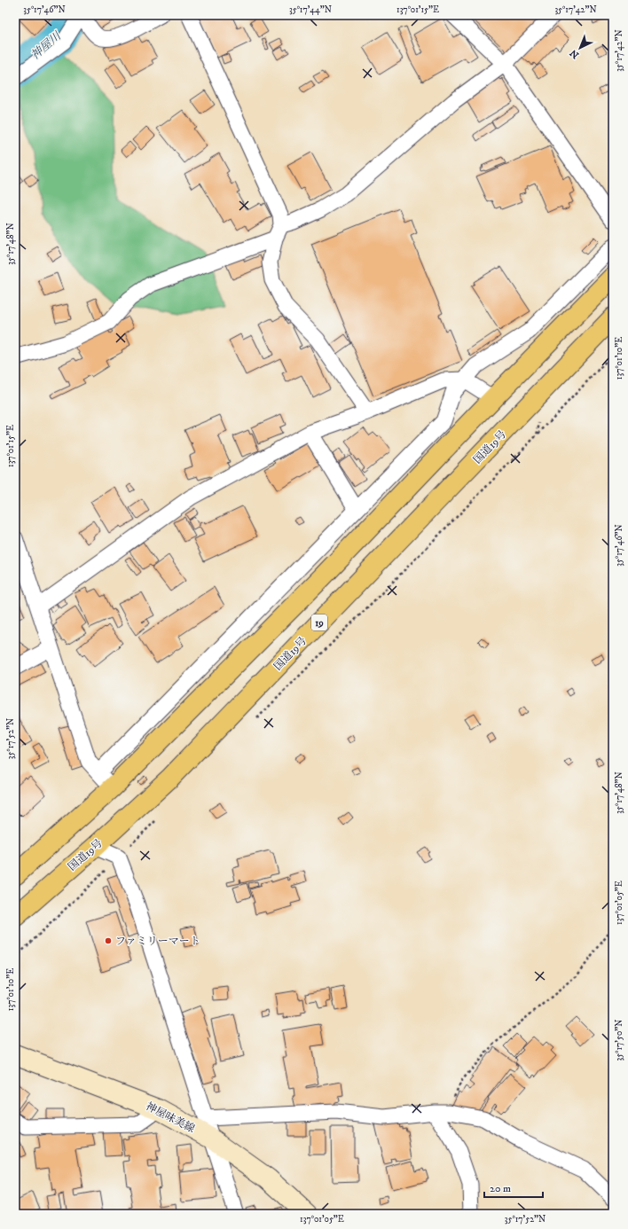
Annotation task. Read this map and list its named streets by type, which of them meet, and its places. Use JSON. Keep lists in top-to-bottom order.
{
  "streets": {
    "highway": ["国道19号", "19"],
    "main road": ["神屋味美線"]
  },
  "water": ["神屋川"],
  "places": ["ファミリーマート"],
  "scale_bar": "20 m",
  "north": "bottom left",
  "coordinates": [
    "35°17'46\"N",
    "35°17'44\"N",
    "137°01'15\"E",
    "35°17'42\"N",
    "35°17'48\"N",
    "137°01'10\"E",
    "35°17'52\"N",
    "137°01'05\"E",
    "35°17'50\"N"
  ]
}
